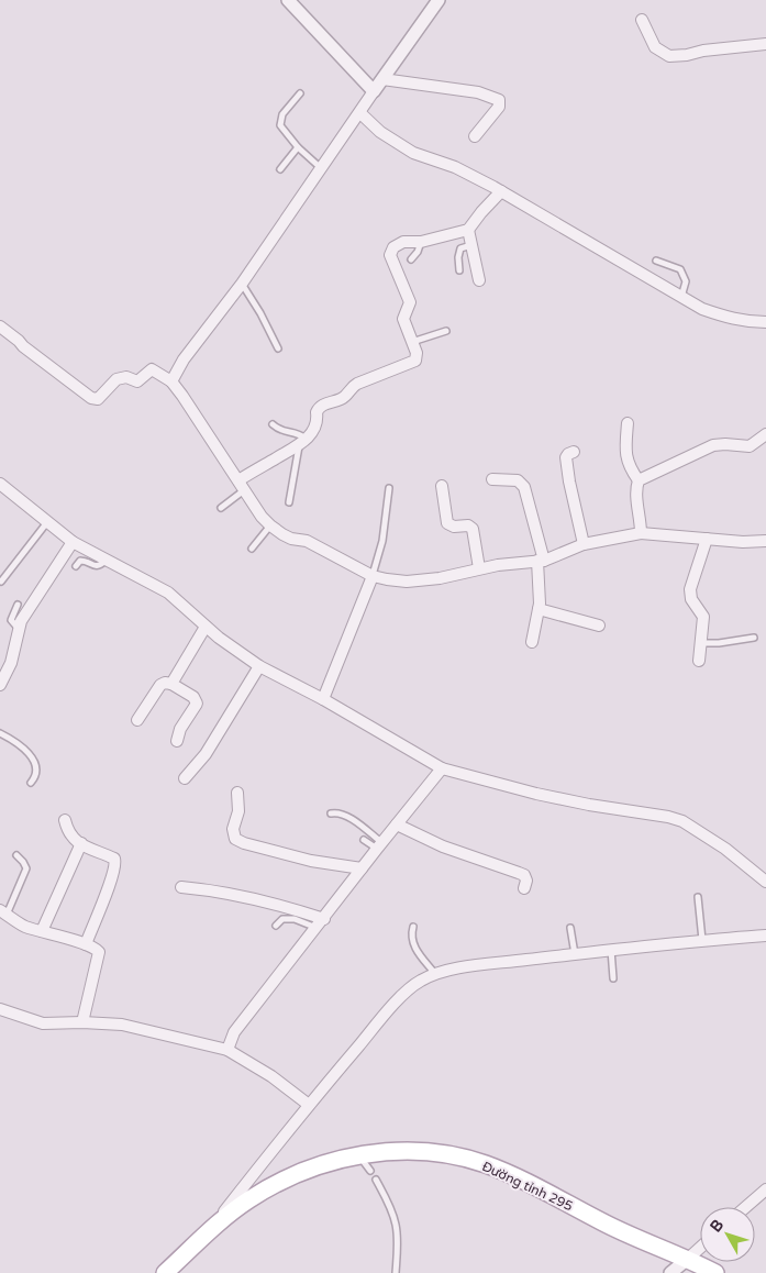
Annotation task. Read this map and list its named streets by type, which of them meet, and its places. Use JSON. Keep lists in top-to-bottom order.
{
  "streets": {
    "main road": ["Đường tỉnh 295"]
  },
  "north": "top left"
}
